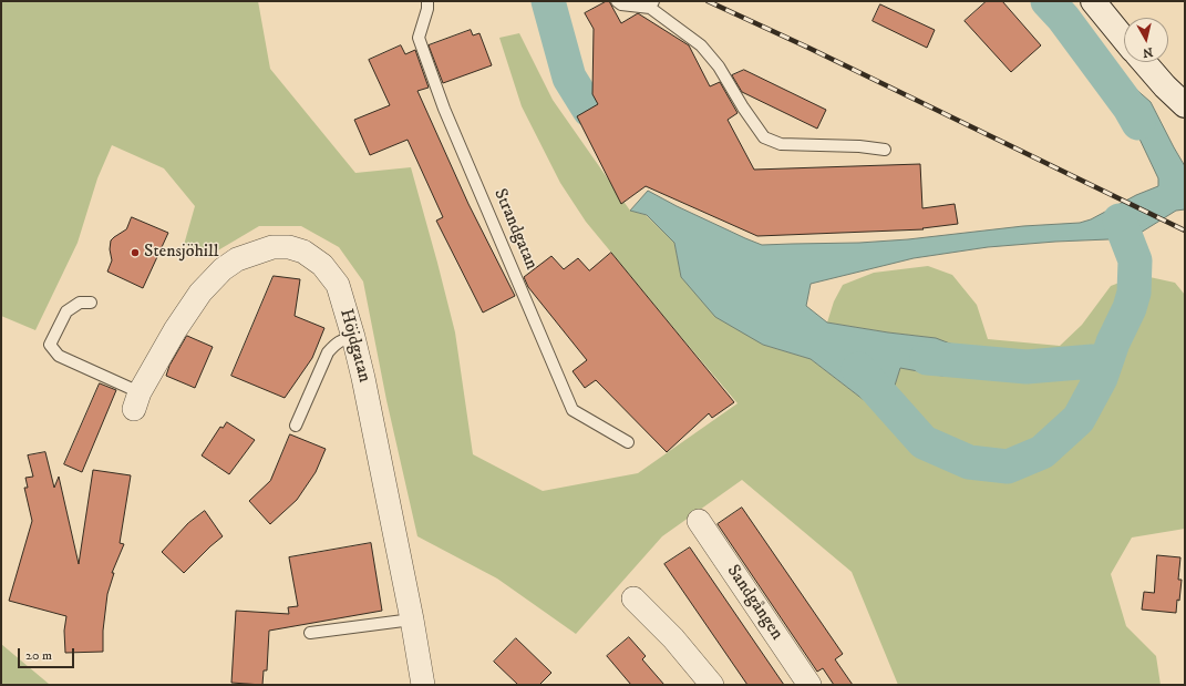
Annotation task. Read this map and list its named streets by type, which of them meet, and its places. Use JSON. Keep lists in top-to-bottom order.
{
  "streets": {
    "street": ["Höjdgatan", "Sandgången"],
    "lane": ["Strandgatan"]
  },
  "places": ["Stensjöhill"],
  "scale_bar": "20 m",
  "north": "bottom"
}
